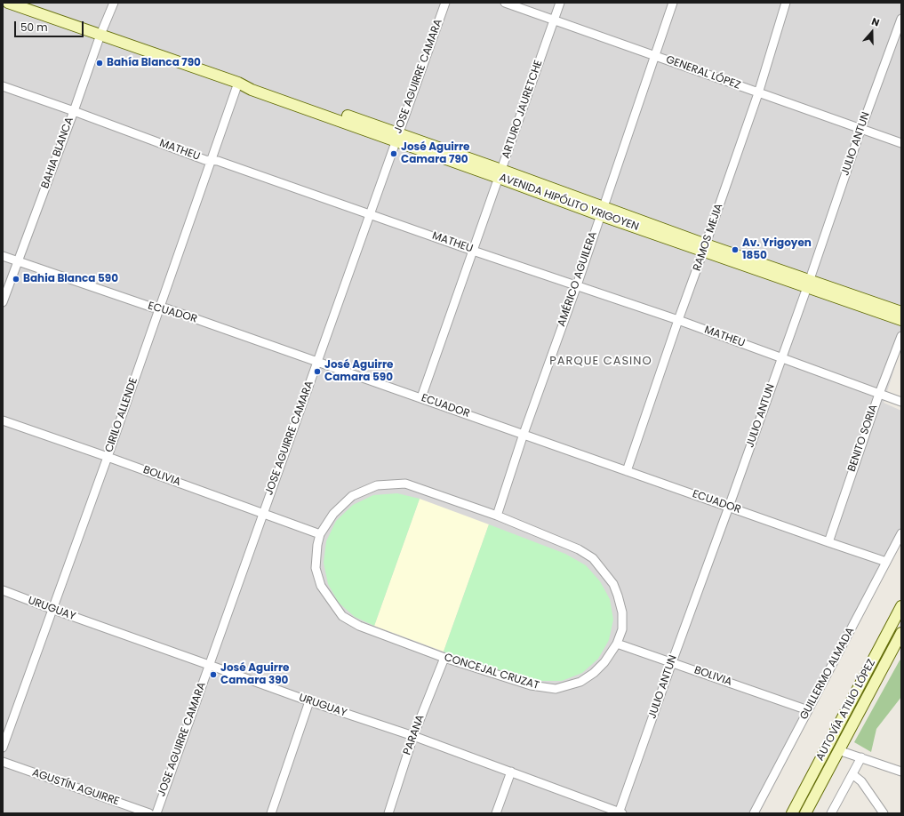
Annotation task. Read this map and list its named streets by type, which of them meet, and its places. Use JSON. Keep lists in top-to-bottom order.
{
  "streets": {
    "main road": ["AVENIDA HIPÓLITO YRIGOYEN", "AUTOVÍA ATILIO LÓPEZ"],
    "street": [
      "GENERAL LÓPEZ",
      "JOSE AGUIRRE CAMARA",
      "ARTURO JAURETCHE",
      "JULIO ANTUN",
      "MATHEU",
      "BAHIA BLANCA",
      "RAMOS MEJIA",
      "AMÉRICO AGUILERA",
      "ECUADOR",
      "CIRILO ALLENDE",
      "BENITO SORIA",
      "BOLIVIA",
      "URUGUAY",
      "CONCEJAL CRUZAT",
      "GUILLERMO ALMADA",
      "PARANA",
      "AGUSTÍN AGUIRRE"
    ]
  },
  "crossings": [
    ["GENERAL LÓPEZ", "ARTURO JAURETCHE"],
    ["GENERAL LÓPEZ", "JULIO ANTUN"],
    ["GENERAL LÓPEZ", "RAMOS MEJIA"],
    ["GENERAL LÓPEZ", "AMÉRICO AGUILERA"],
    ["JOSE AGUIRRE CAMARA", "MATHEU"],
    ["JOSE AGUIRRE CAMARA", "AVENIDA HIPÓLITO YRIGOYEN"],
    ["JOSE AGUIRRE CAMARA", "ECUADOR"],
    ["JOSE AGUIRRE CAMARA", "BOLIVIA"],
    ["JOSE AGUIRRE CAMARA", "URUGUAY"],
    ["ARTURO JAURETCHE", "MATHEU"],
    ["ARTURO JAURETCHE", "AVENIDA HIPÓLITO YRIGOYEN"],
    ["ARTURO JAURETCHE", "ECUADOR"],
    ["JULIO ANTUN", "MATHEU"],
    ["JULIO ANTUN", "AVENIDA HIPÓLITO YRIGOYEN"],
    ["JULIO ANTUN", "ECUADOR"],
    ["JULIO ANTUN", "BOLIVIA"],
    ["JULIO ANTUN", "URUGUAY"],
    ["MATHEU", "BAHIA BLANCA"],
    ["MATHEU", "RAMOS MEJIA"],
    ["MATHEU", "AMÉRICO AGUILERA"],
    ["MATHEU", "CIRILO ALLENDE"],
    ["MATHEU", "BENITO SORIA"],
    ["BAHIA BLANCA", "AVENIDA HIPÓLITO YRIGOYEN"],
    ["BAHIA BLANCA", "ECUADOR"],
    ["AVENIDA HIPÓLITO YRIGOYEN", "RAMOS MEJIA"],
    ["AVENIDA HIPÓLITO YRIGOYEN", "AMÉRICO AGUILERA"],
    ["AVENIDA HIPÓLITO YRIGOYEN", "CIRILO ALLENDE"],
    ["RAMOS MEJIA", "ECUADOR"],
    ["AMÉRICO AGUILERA", "ECUADOR"],
    ["AMÉRICO AGUILERA", "CONCEJAL CRUZAT"],
    ["ECUADOR", "CIRILO ALLENDE"],
    ["ECUADOR", "BENITO SORIA"],
    ["ECUADOR", "GUILLERMO ALMADA"],
    ["CIRILO ALLENDE", "BOLIVIA"],
    ["CIRILO ALLENDE", "URUGUAY"],
    ["BOLIVIA", "CONCEJAL CRUZAT"],
    ["BOLIVIA", "GUILLERMO ALMADA"],
    ["URUGUAY", "PARANA"],
    ["CONCEJAL CRUZAT", "PARANA"]
  ],
  "districts": ["PARQUE CASINO"],
  "places": [
    "Bahía Blanca 790",
    "José Aguirre Camara 790",
    "Av. Yrigoyen 1850",
    "Bahia Blanca 590",
    "José Aguirre Camara 590",
    "José Aguirre Camara 390"
  ],
  "scale_bar": "50 m",
  "north": "top"
}
